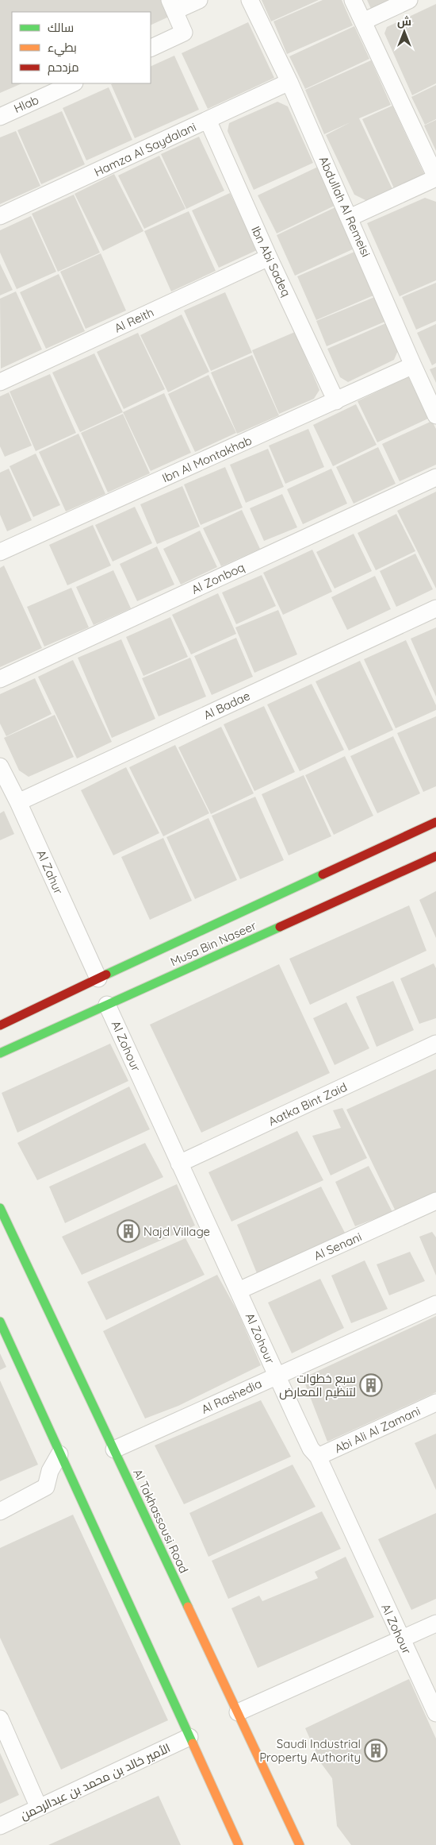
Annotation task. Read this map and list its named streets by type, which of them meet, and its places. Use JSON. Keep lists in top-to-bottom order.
{
  "streets": {
    "main road": ["Musa Bin Naseer", "Al Takhassousi Road"],
    "street": [
      "Hlab",
      "Hamza Al Saydalani",
      "Abdullah Al Remeisi",
      "Ibn Abi Sadeq",
      "Al Reith",
      "Ibn Al Montakhab",
      "Al Zonboq",
      "Al Badae",
      "Al Zahur",
      "Al Zohour",
      "Aatka Bint Zaid",
      "Al Senani",
      "Al Rashedia",
      "Abi Ali Al Zamani",
      "الأمير خالد بن محمد بن عبدالرحمن"
    ]
  },
  "crossings": [
    ["Hamza Al Saydalani", "Abdullah Al Remeisi"],
    ["Hamza Al Saydalani", "Ibn Abi Sadeq"],
    ["Abdullah Al Remeisi", "Ibn Al Montakhab"],
    ["Ibn Abi Sadeq", "Al Reith"],
    ["Ibn Abi Sadeq", "Ibn Al Montakhab"],
    ["Al Badae", "Al Zahur"],
    ["Musa Bin Naseer", "Al Zohour"],
    ["Al Zohour", "Aatka Bint Zaid"],
    ["Al Zohour", "Al Senani"],
    ["Al Zohour", "Al Rashedia"],
    ["Al Zohour", "Abi Ali Al Zamani"],
    ["Al Rashedia", "Al Takhassousi Road"]
  ],
  "places": {
    "building": ["Najd Village", "سبع خطوات لتنظيم المعارض", "Saudi Industrial Property Authority"]
  },
  "legend": ["سالك", "بطيء", "مزدحم"],
  "north": "top"
}
